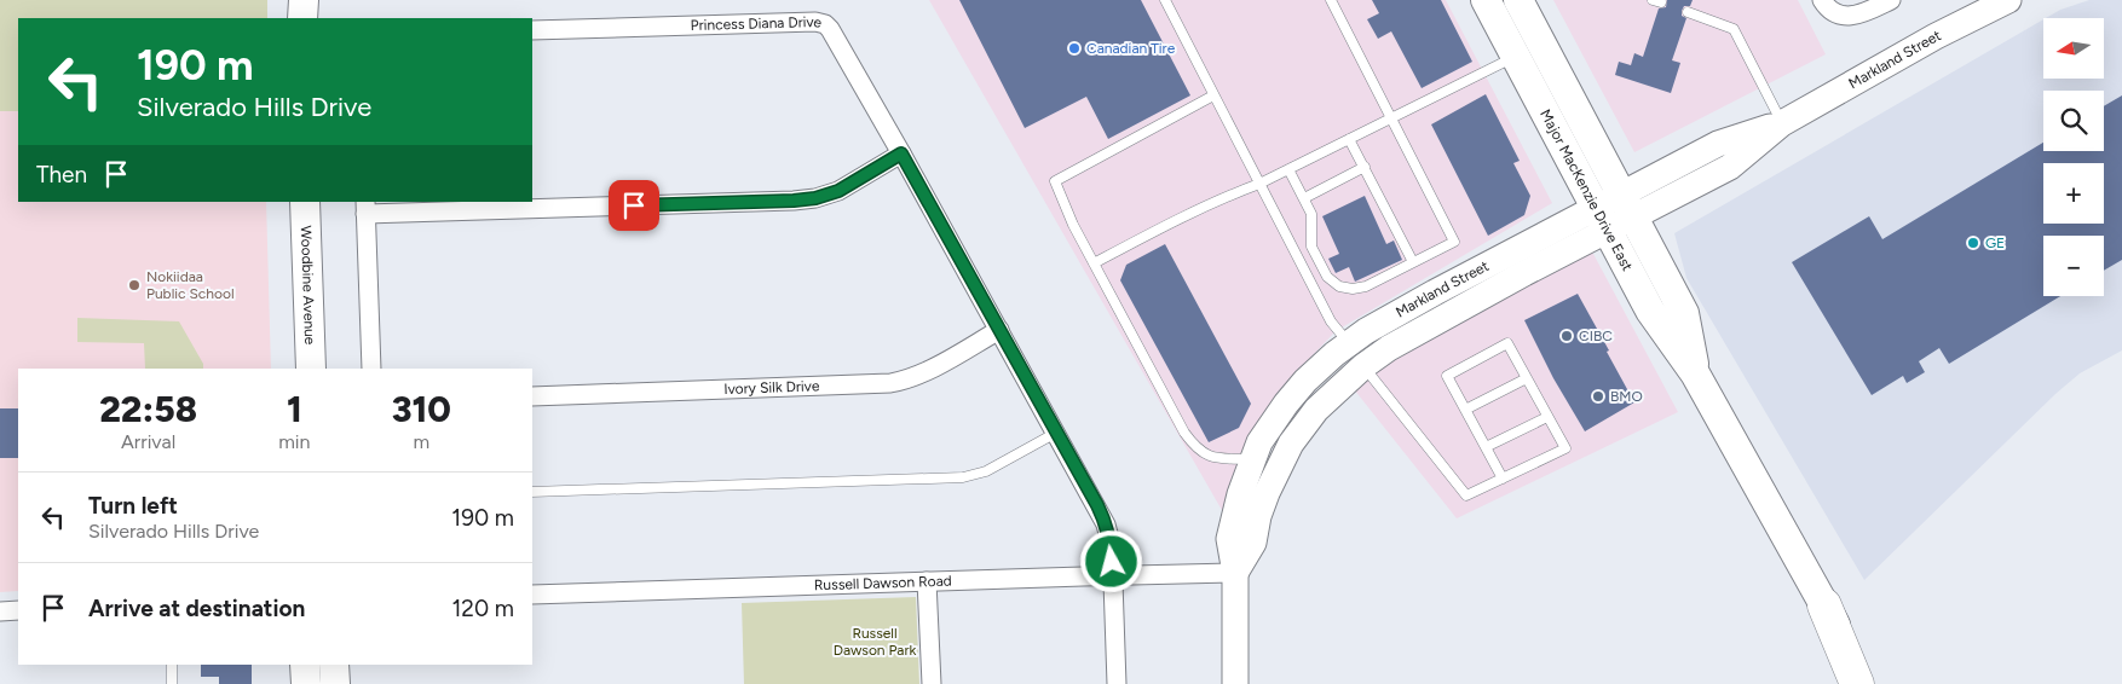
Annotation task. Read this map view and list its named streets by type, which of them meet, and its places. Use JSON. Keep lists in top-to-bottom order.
{
  "streets": {
    "main road": ["Major MacKenzie Drive East", "Woodbine Avenue"],
    "street": [
      "Princess Diana Drive",
      "Markland Street",
      "Ivory Silk Drive",
      "Russell Dawson Road"
    ]
  },
  "crossings": [
    ["Princess Diana Drive", "Ivory Silk Drive"],
    ["Princess Diana Drive", "Russell Dawson Road"],
    ["Markland Street", "Major MacKenzie Drive East"],
    ["Markland Street", "Russell Dawson Road"]
  ],
  "parks": ["Russell Dawson Park"],
  "places": [
    "Canadian Tire",
    "GE",
    "Nokiidaa Public School",
    "CIBC",
    "BMO"
  ],
  "north": "left",
  "page": {
    "map_buttons": ["+", "−"],
    "turn": ["190 m", "Silverado Hills Drive"],
    "then": "Then",
    "eta": [
      "22:58",
      "Arrival",
      "1",
      "min",
      "310",
      "m"
    ],
    "list": [
      {
        "name": "Turn left",
        "note": "Silverado Hills Drive",
        "value": "190 m"
      },
      {
        "name": "Arrive at destination",
        "value": "120 m"
      }
    ]
  }
}
